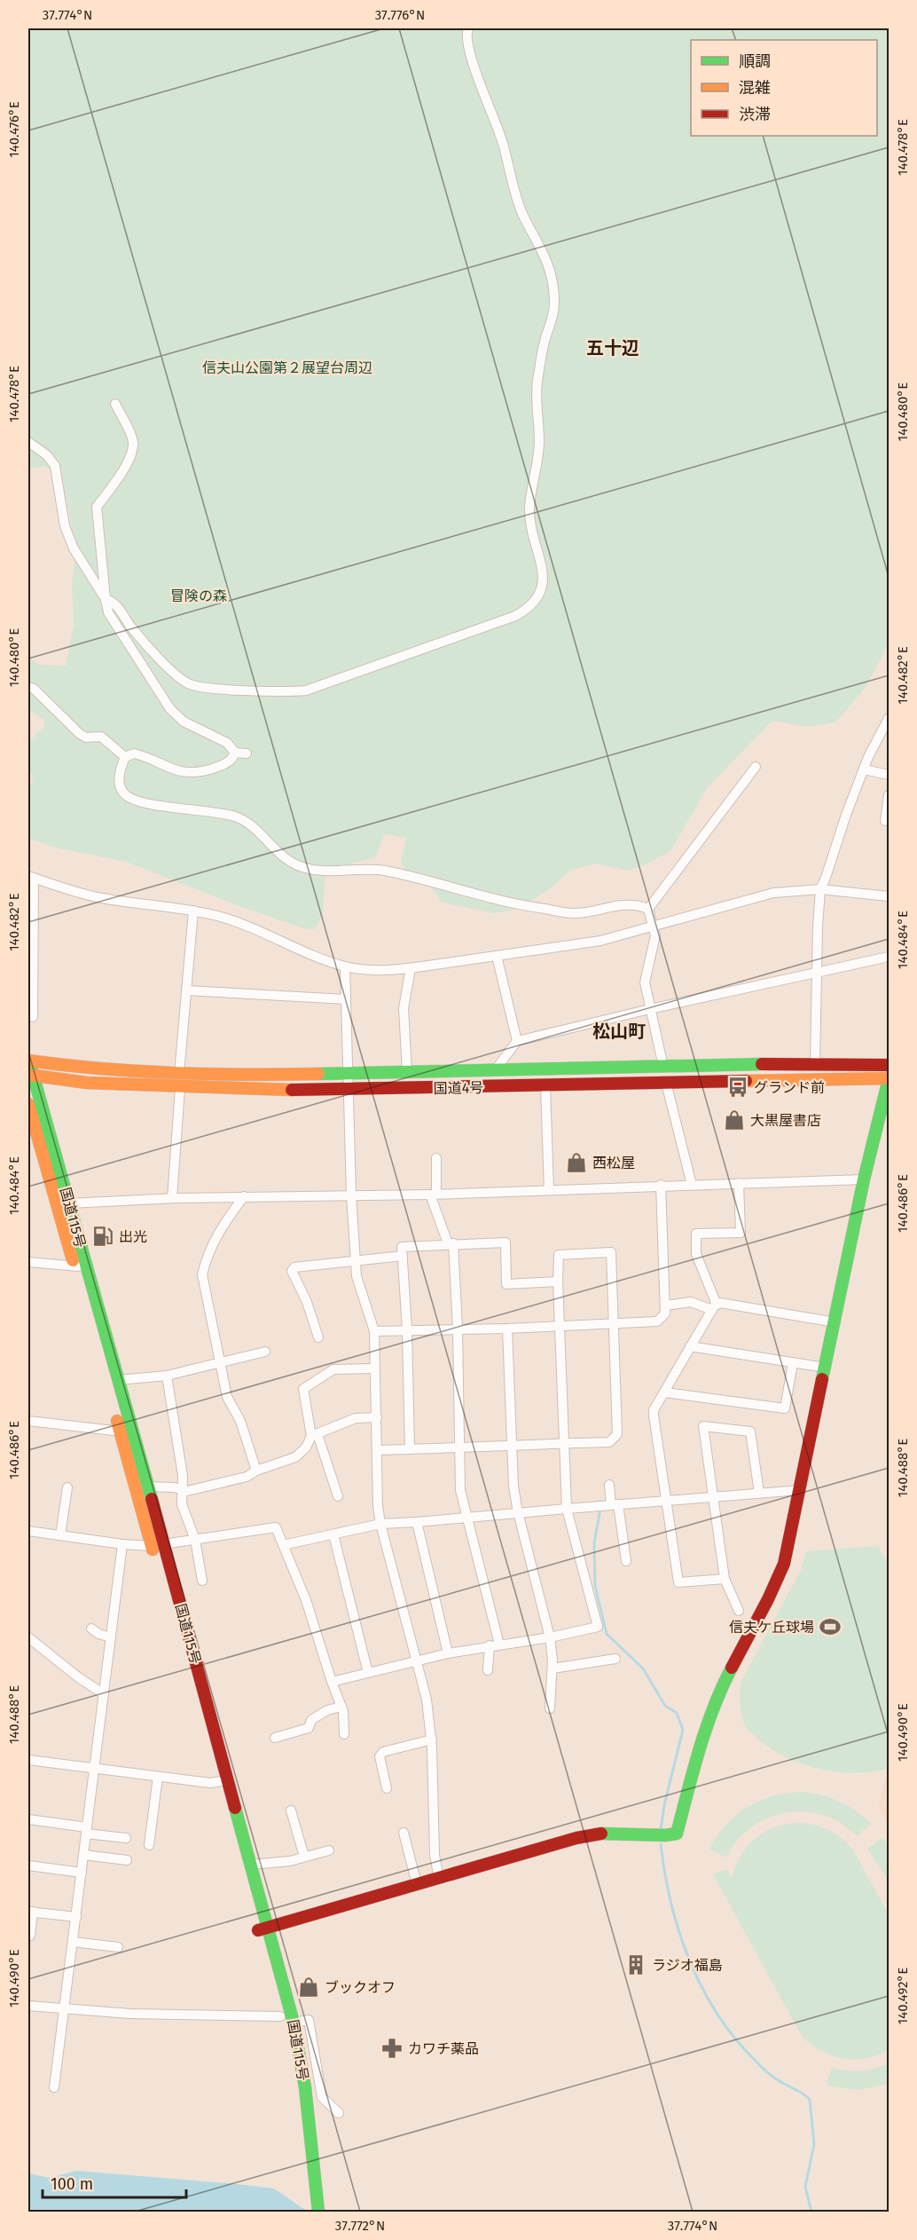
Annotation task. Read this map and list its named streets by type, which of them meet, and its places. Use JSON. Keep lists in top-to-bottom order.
{
  "streets": {
    "main road": ["国道4号", "国道115号"]
  },
  "crossings": [
    ["国道4号", "国道115号"]
  ],
  "districts": ["五十辺", "松山町"],
  "parks": ["信夫山公園第２展望台周辺", "冒険の森"],
  "places": {
    "bus stop": ["グランド前"],
    "shop": ["大黒屋書店", "西松屋", "ブックオフ"],
    "fuel station": ["出光"],
    "sports": ["信夫ケ丘球場"],
    "building": ["ラジオ福島"],
    "pharmacy": ["カワチ薬品"]
  },
  "legend": ["順調", "混雑", "渋滞"],
  "scale_bar": "100 m",
  "coordinates": [
    "37.774°N",
    "37.776°N",
    "140.476°E",
    "140.478°E",
    "140.480°E",
    "140.482°E",
    "140.484°E",
    "140.486°E",
    "140.488°E",
    "140.490°E",
    "140.492°E",
    "37.772°N"
  ]
}
